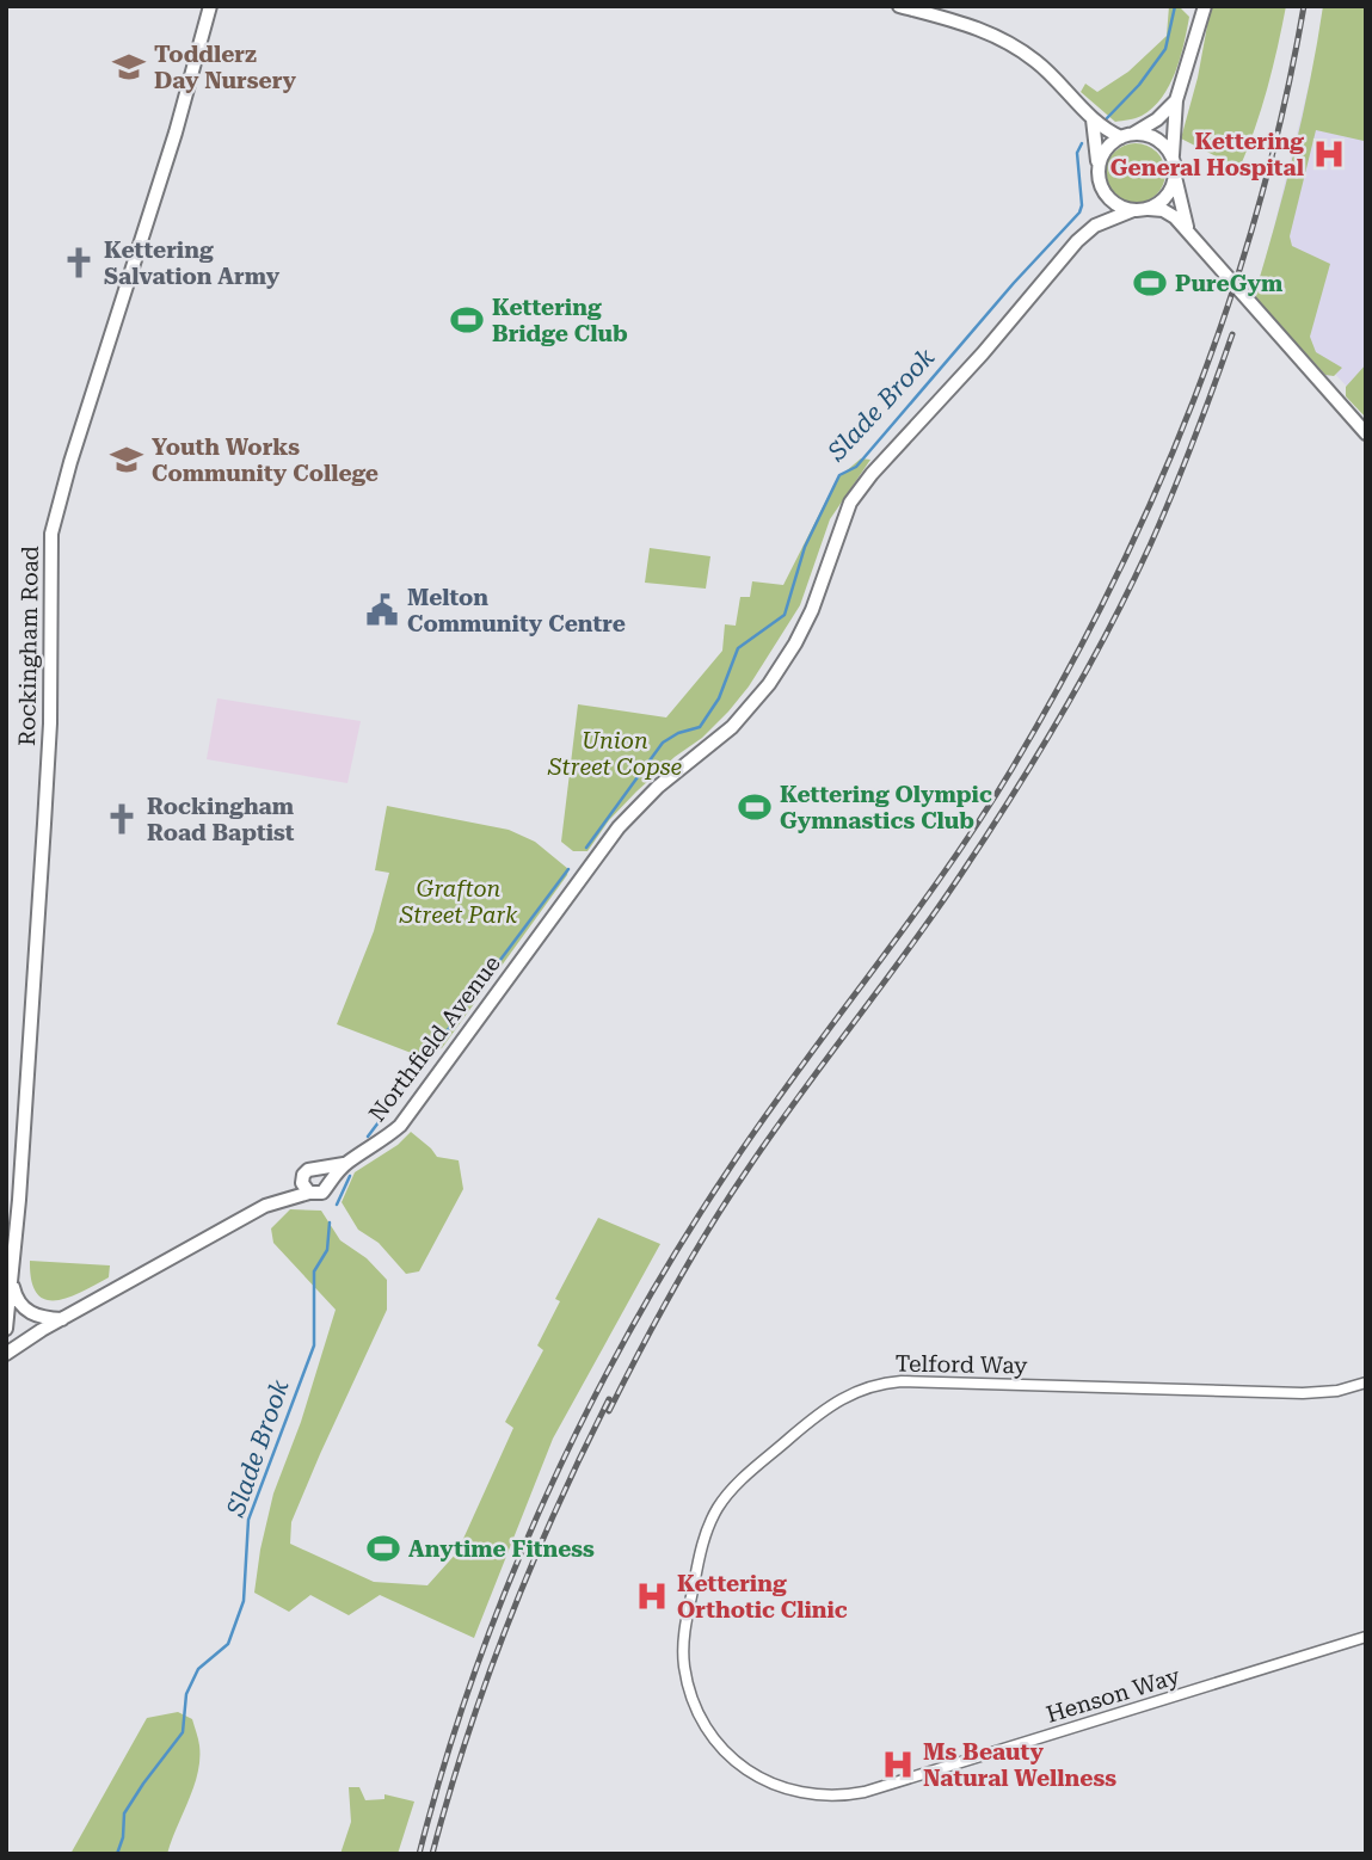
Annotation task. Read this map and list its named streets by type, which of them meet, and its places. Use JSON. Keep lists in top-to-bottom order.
{
  "streets": {
    "main road": ["Rockingham Road", "Northfield Avenue"],
    "street": ["Telford Way", "Henson Way"]
  },
  "crossings": [
    ["Telford Way", "Henson Way"]
  ],
  "water": ["Slade Brook"],
  "parks": ["Union Street Copse", "Grafton Street Park"],
  "places": {
    "school or university": ["Toddlerz Day Nursery", "Youth Works Community College"],
    "hospital": ["Kettering General Hospital", "Kettering Orthotic Clinic", "Ms Beauty Natural Wellness"],
    "church": ["Kettering Salvation Army", "Rockingham Road Baptist"],
    "sports": [
      "PureGym",
      "Kettering Bridge Club",
      "Kettering Olympic Gymnastics Club",
      "Anytime Fitness"
    ],
    "public building": ["Melton Community Centre"]
  }
}
